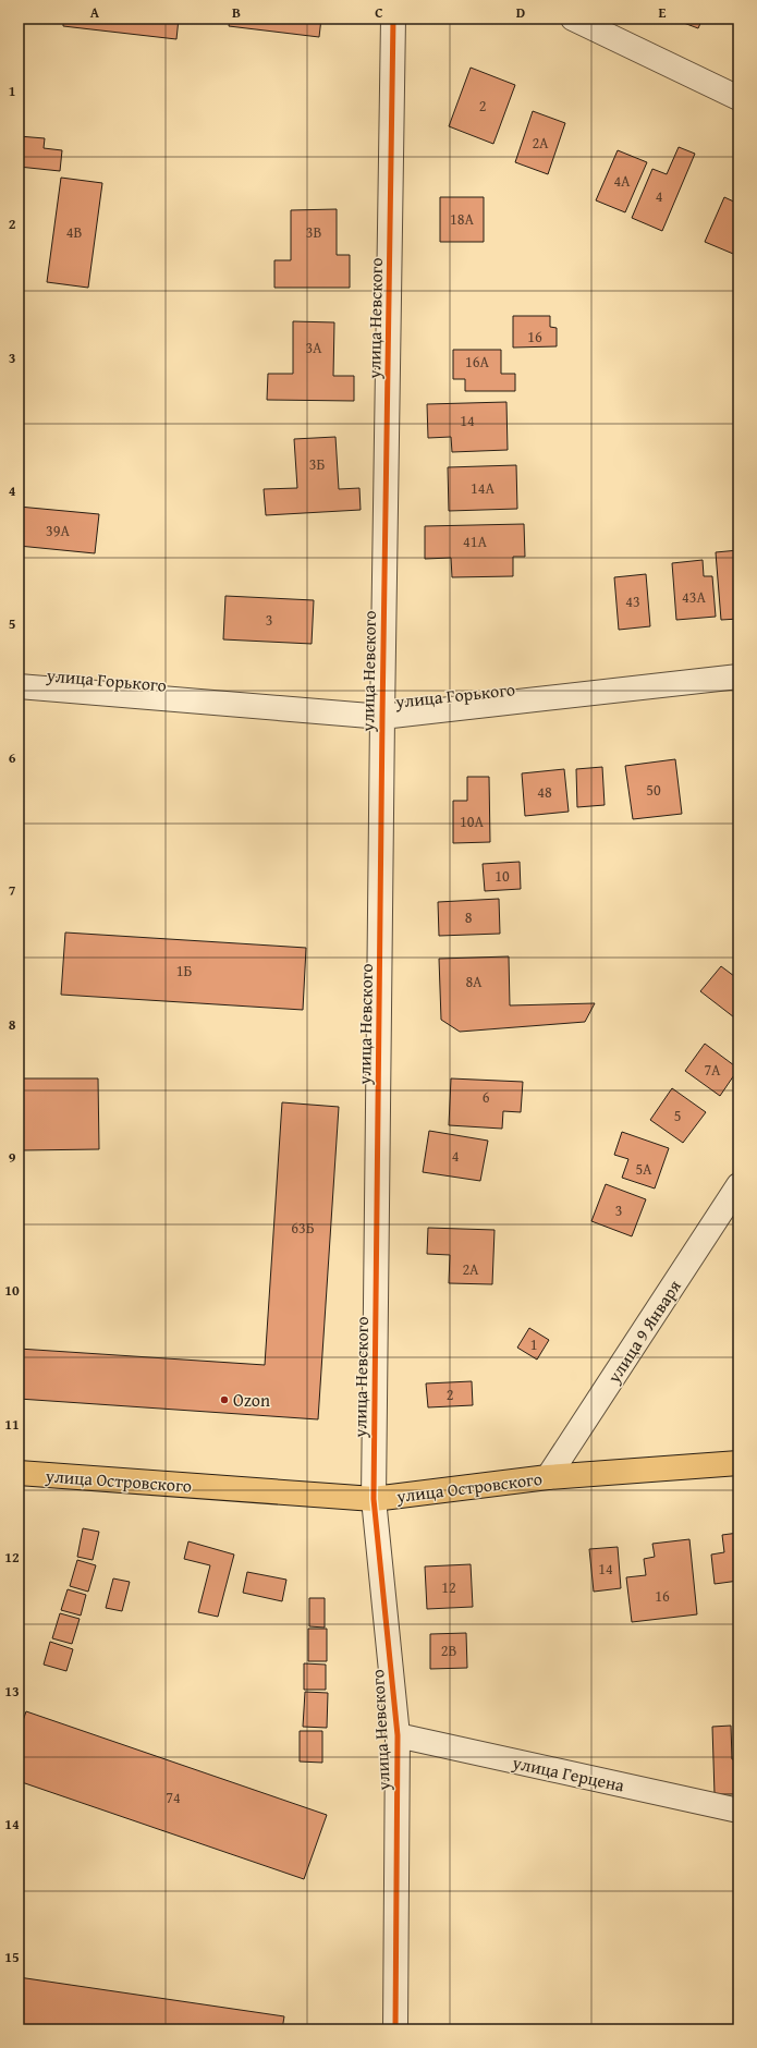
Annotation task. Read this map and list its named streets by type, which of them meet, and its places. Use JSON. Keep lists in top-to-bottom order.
{
  "streets": {
    "main road": ["улица Островского"],
    "street": [
      "улица Невского",
      "улица Горького",
      "улица 9 Января",
      "улица Герцена"
    ]
  },
  "crossings": [
    ["улица Невского", "улица Горького"],
    ["улица Невского", "улица Островского"],
    ["улица Невского", "улица Герцена"],
    ["улица 9 Января", "улица Островского"]
  ],
  "places": ["Ozon"],
  "house_numbers": [
    "2",
    "2А",
    "4А",
    "4",
    "18А",
    "4В",
    "3В",
    "16",
    "3А",
    "16А",
    "14",
    "3Б",
    "14А",
    "39А",
    "41А",
    "43А",
    "43",
    "3",
    "50",
    "48",
    "10А",
    "10",
    "8",
    "1Б",
    "8А",
    "7А",
    "6",
    "5",
    "4",
    "5А",
    "3",
    "63Б",
    "2А",
    "1",
    "2",
    "14",
    "12",
    "16",
    "2В",
    "74"
  ],
  "grid": {
    "columns": [
      "A",
      "B",
      "C",
      "D",
      "E"
    ],
    "rows": [
      "1",
      "2",
      "3",
      "4",
      "5",
      "6",
      "7",
      "8",
      "9",
      "10",
      "11",
      "12",
      "13",
      "14",
      "15"
    ]
  }
}
